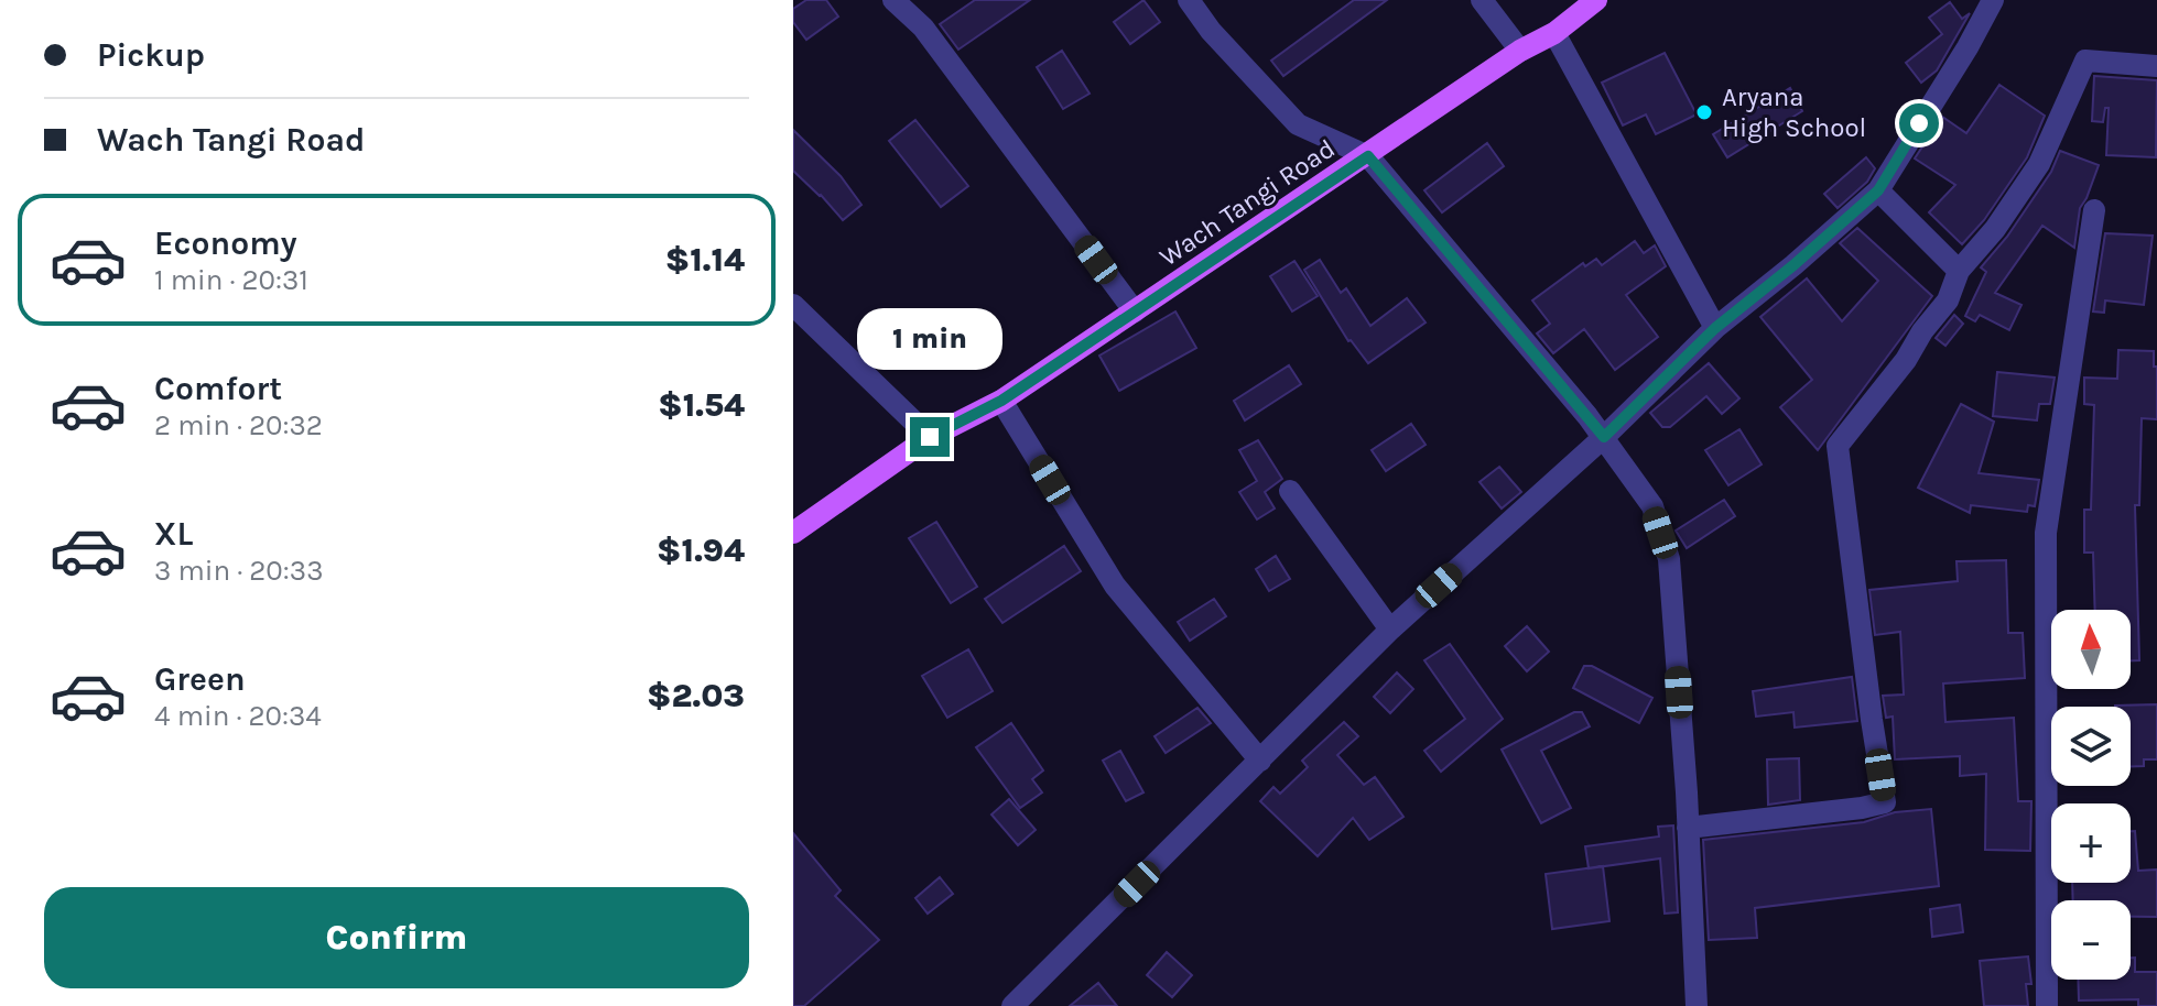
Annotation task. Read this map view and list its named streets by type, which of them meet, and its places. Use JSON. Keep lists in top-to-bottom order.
{
  "streets": {
    "main road": ["Wach Tangi Road"]
  },
  "places": ["Aryana High School"],
  "north": "top",
  "page": {
    "banner": ["Pickup", "Wach Tangi Road"],
    "list": [
      {
        "name": "Economy",
        "note": "1 min · 20:31",
        "value": "$1.14"
      },
      {
        "name": "Comfort",
        "note": "2 min · 20:32",
        "value": "$1.54"
      },
      {
        "name": "XL",
        "note": "3 min · 20:33",
        "value": "$1.94"
      },
      {
        "name": "Green",
        "note": "4 min · 20:34",
        "value": "$2.03"
      }
    ],
    "bubble": "1 min",
    "map_buttons": ["+", "−"],
    "buttons": "Confirm"
  }
}
